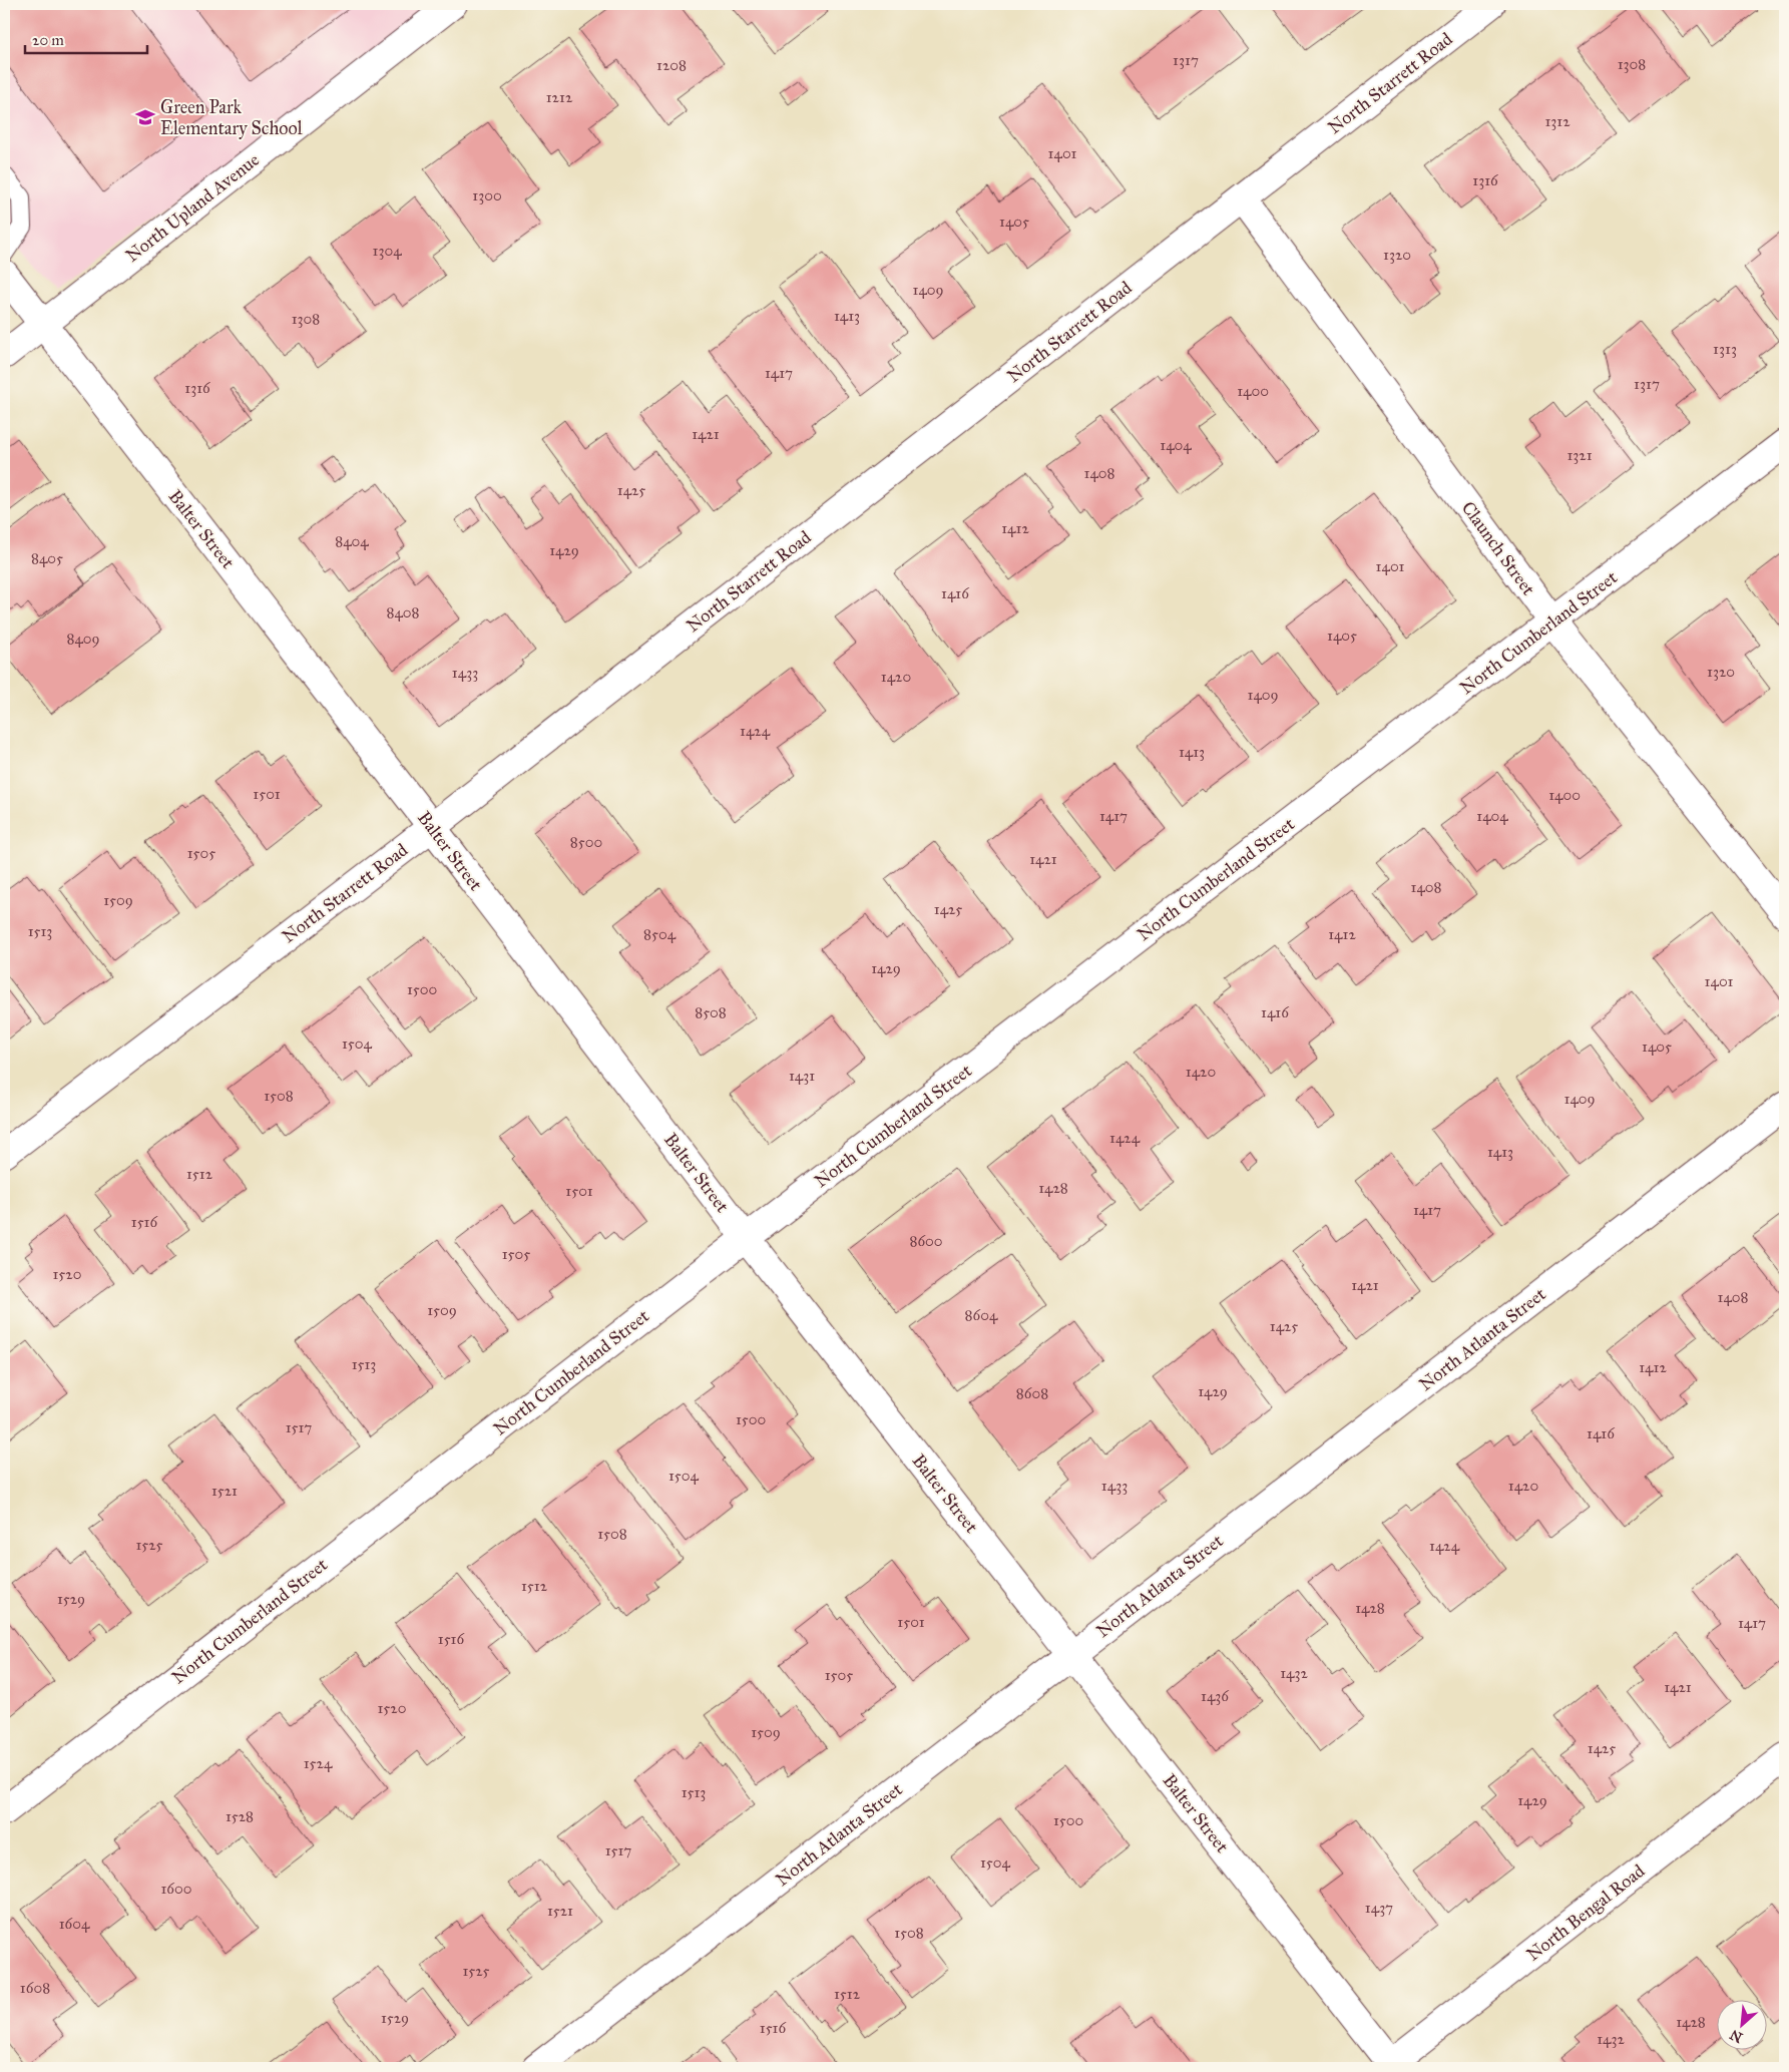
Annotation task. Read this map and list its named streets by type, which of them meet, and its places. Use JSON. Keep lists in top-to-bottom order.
{
  "streets": {
    "street": [
      "North Starrett Road",
      "North Upland Avenue",
      "Balter Street",
      "Claunch Street",
      "North Cumberland Street",
      "North Atlanta Street",
      "North Bengal Road"
    ]
  },
  "crossings": [
    ["North Starrett Road", "Balter Street"],
    ["North Starrett Road", "Claunch Street"],
    ["North Upland Avenue", "Balter Street"],
    ["Balter Street", "North Cumberland Street"],
    ["Balter Street", "North Atlanta Street"],
    ["Balter Street", "North Bengal Road"],
    ["Claunch Street", "North Cumberland Street"]
  ],
  "places": {
    "school or university": ["Green Park Elementary School"]
  },
  "house_numbers": [
    "1317",
    "1308",
    "1208",
    "1212",
    "1312",
    "1401",
    "1316",
    "1300",
    "1405",
    "1304",
    "1320",
    "1409",
    "1413",
    "1308",
    "1313",
    "1417",
    "1317",
    "1316",
    "1400",
    "1421",
    "1404",
    "1321",
    "1408",
    "1425",
    "1412",
    "8404",
    "1429",
    "8405",
    "1401",
    "1416",
    "8408",
    "1405",
    "8409",
    "1320",
    "1433",
    "1420",
    "1409",
    "1424",
    "1413",
    "1501",
    "1400",
    "1417",
    "1404",
    "8500",
    "1505",
    "1421",
    "1408",
    "1509",
    "1425",
    "1513",
    "8504",
    "1412",
    "1429",
    "1401",
    "1500",
    "8508",
    "1416",
    "1504",
    "1405",
    "1420",
    "1431",
    "1508",
    "1409",
    "1424",
    "1413",
    "1512",
    "1428",
    "1501",
    "1417",
    "1516",
    "8600",
    "1505",
    "1520",
    "1421",
    "1408",
    "1509",
    "8604",
    "1425",
    "1513",
    "1412",
    "1429",
    "8608",
    "1500",
    "1517",
    "1416",
    "1504",
    "1433",
    "1420",
    "1521",
    "1508",
    "1525",
    "1424",
    "1512",
    "1529",
    "1428",
    "1501",
    "1417",
    "1516",
    "1432",
    "1505",
    "1421",
    "1436",
    "1520",
    "1509",
    "1425",
    "1524",
    "1513",
    "1429",
    "1528",
    "1500",
    "1517",
    "1504",
    "1600",
    "1437",
    "1521",
    "1604",
    "1508",
    "1525",
    "1608",
    "1512",
    "1529",
    "1428",
    "1516",
    "1432"
  ],
  "scale_bar": "20 m",
  "north": "bottom left"
}
